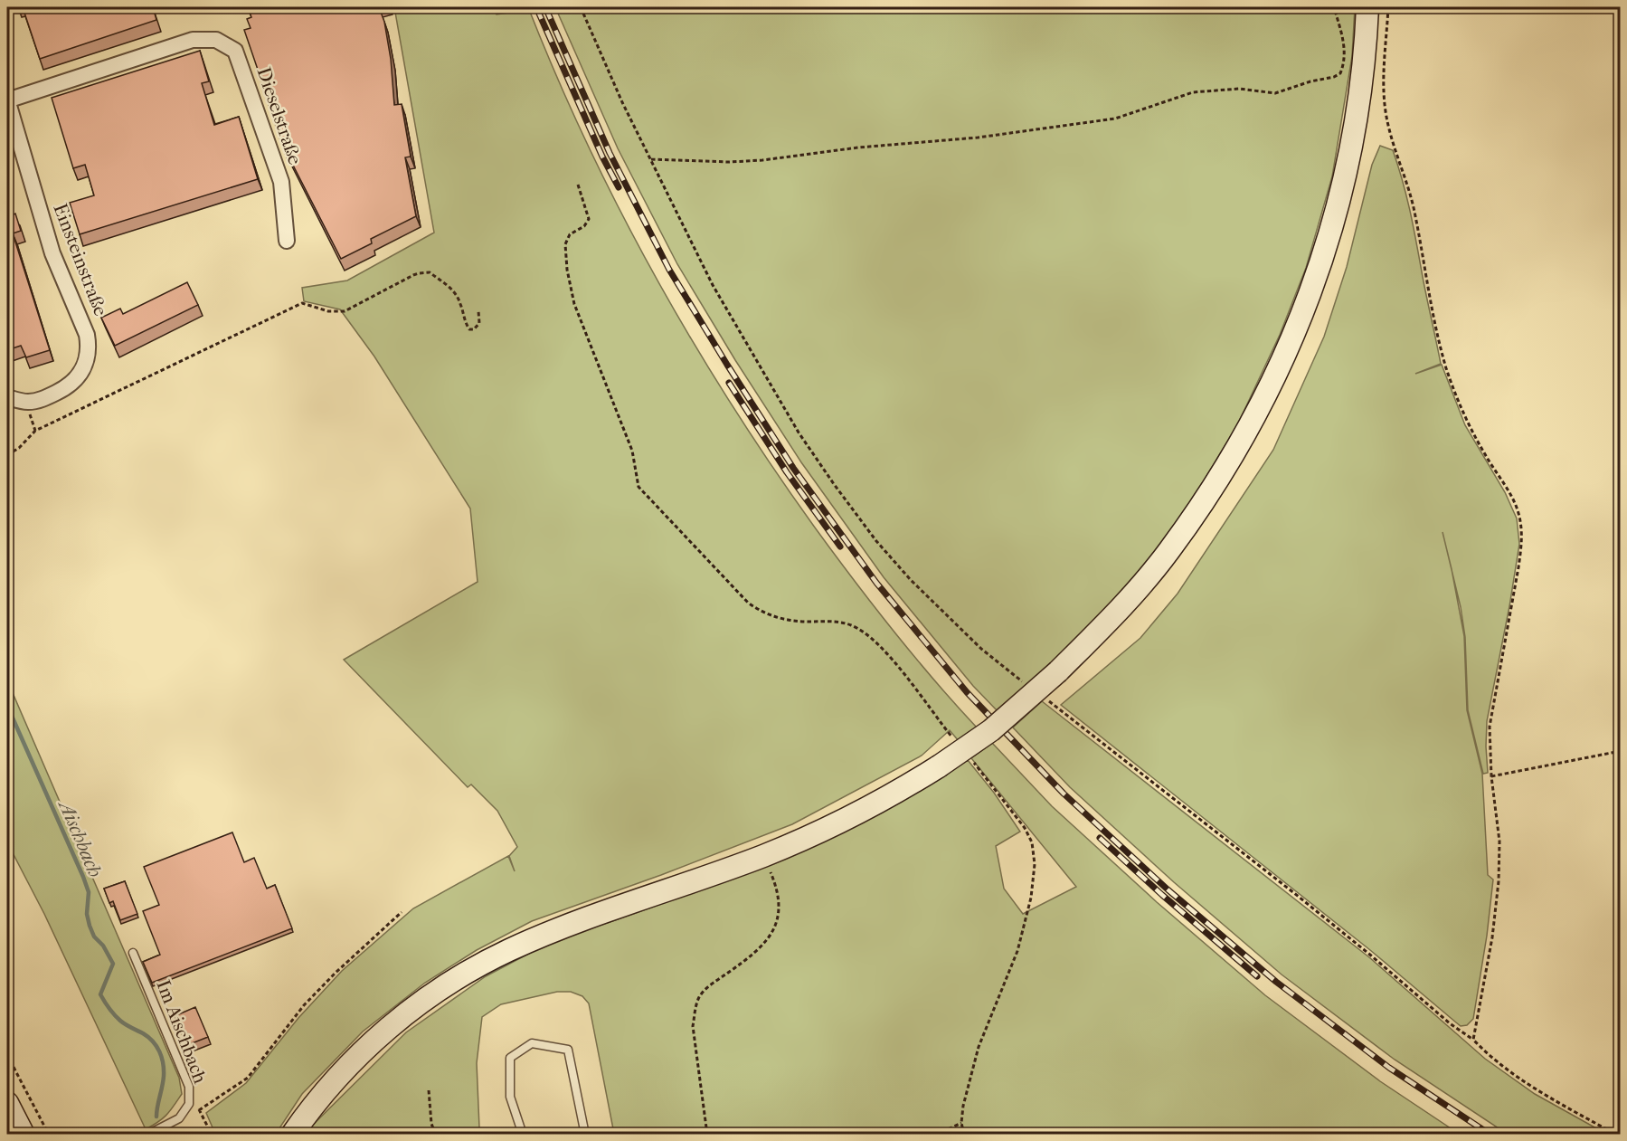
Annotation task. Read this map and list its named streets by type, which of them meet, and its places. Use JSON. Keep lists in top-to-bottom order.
{
  "streets": {
    "street": ["Dieselstraße", "Einsteinstraße"],
    "lane": ["Im Aischbach"]
  },
  "crossings": [
    ["Dieselstraße", "Einsteinstraße"]
  ],
  "water": ["Aischbach"]
}
